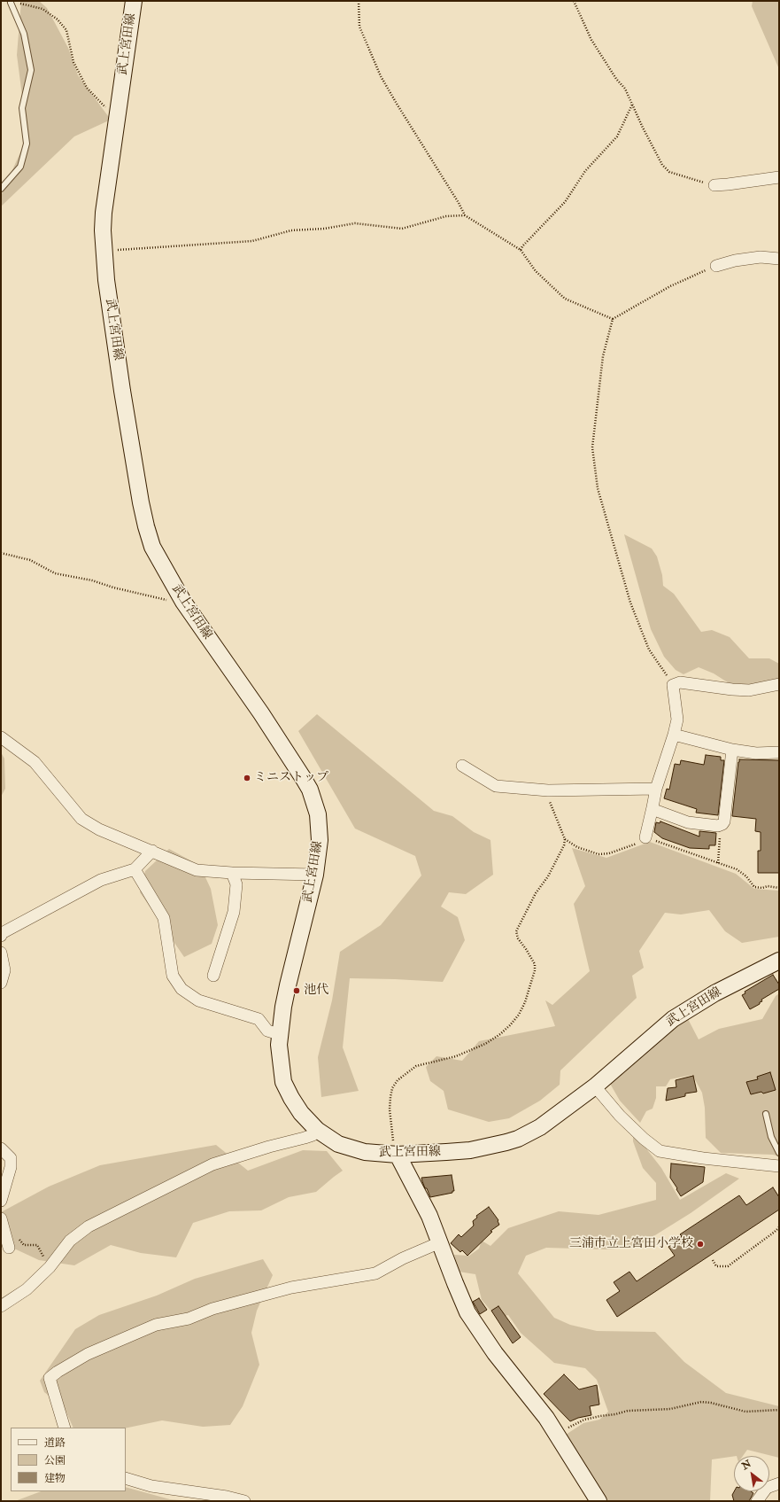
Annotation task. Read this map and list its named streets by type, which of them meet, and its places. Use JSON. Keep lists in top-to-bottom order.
{
  "streets": {
    "main road": ["武上宮田線"]
  },
  "places": ["ミニストップ", "池代", "三浦市立上宮田小学校"],
  "legend": ["道路", "公園", "建物"],
  "north": "top left"
}
